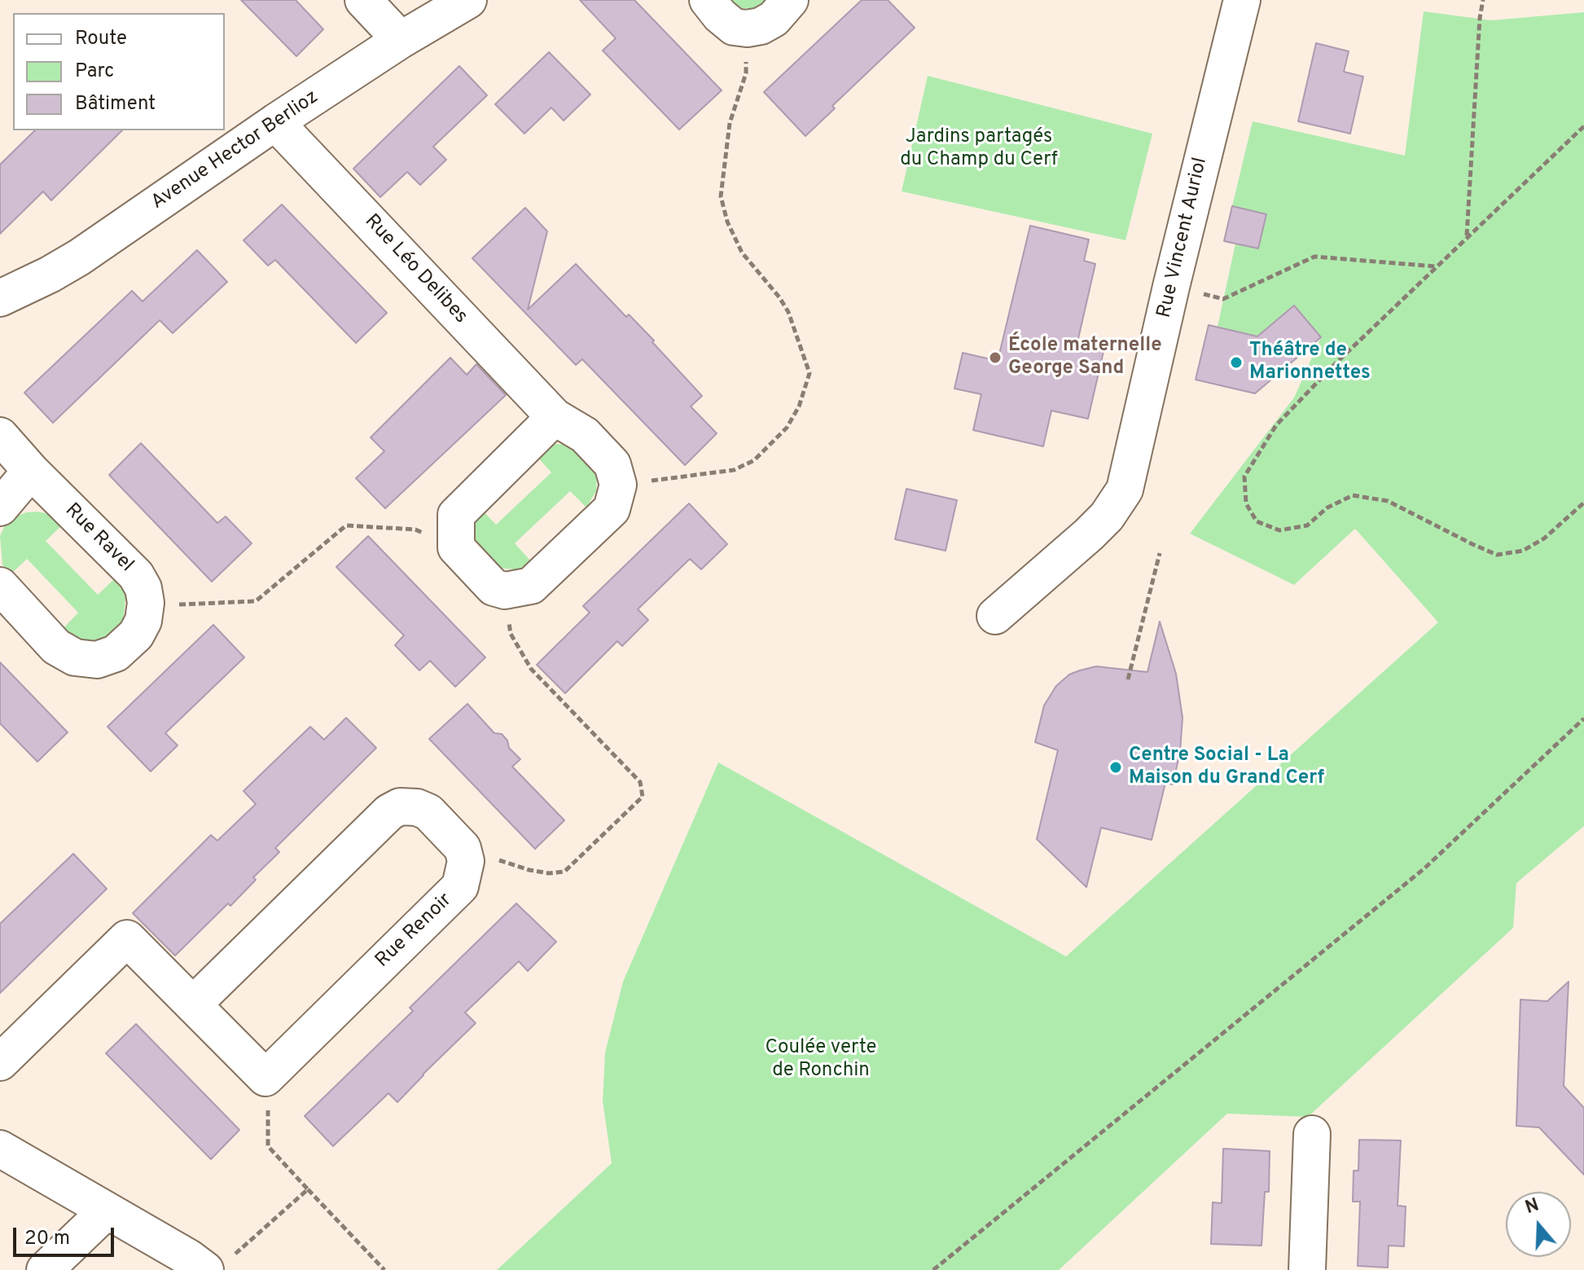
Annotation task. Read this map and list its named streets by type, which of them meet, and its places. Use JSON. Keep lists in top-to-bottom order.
{
  "streets": {
    "street": [
      "Avenue Hector Berlioz",
      "Rue Vincent Auriol",
      "Rue Léo Delibes",
      "Rue Ravel",
      "Rue Renoir"
    ]
  },
  "crossings": [
    ["Avenue Hector Berlioz", "Rue Léo Delibes"]
  ],
  "parks": ["Jardins partagés du Champ du Cerf", "Coulée verte de Ronchin"],
  "places": ["École maternelle George Sand", "Théâtre de Marionnettes", "Centre Social - La Maison du Grand Cerf"],
  "legend": ["Route", "Parc", "Bâtiment"],
  "scale_bar": "20 m",
  "north": "top"
}
